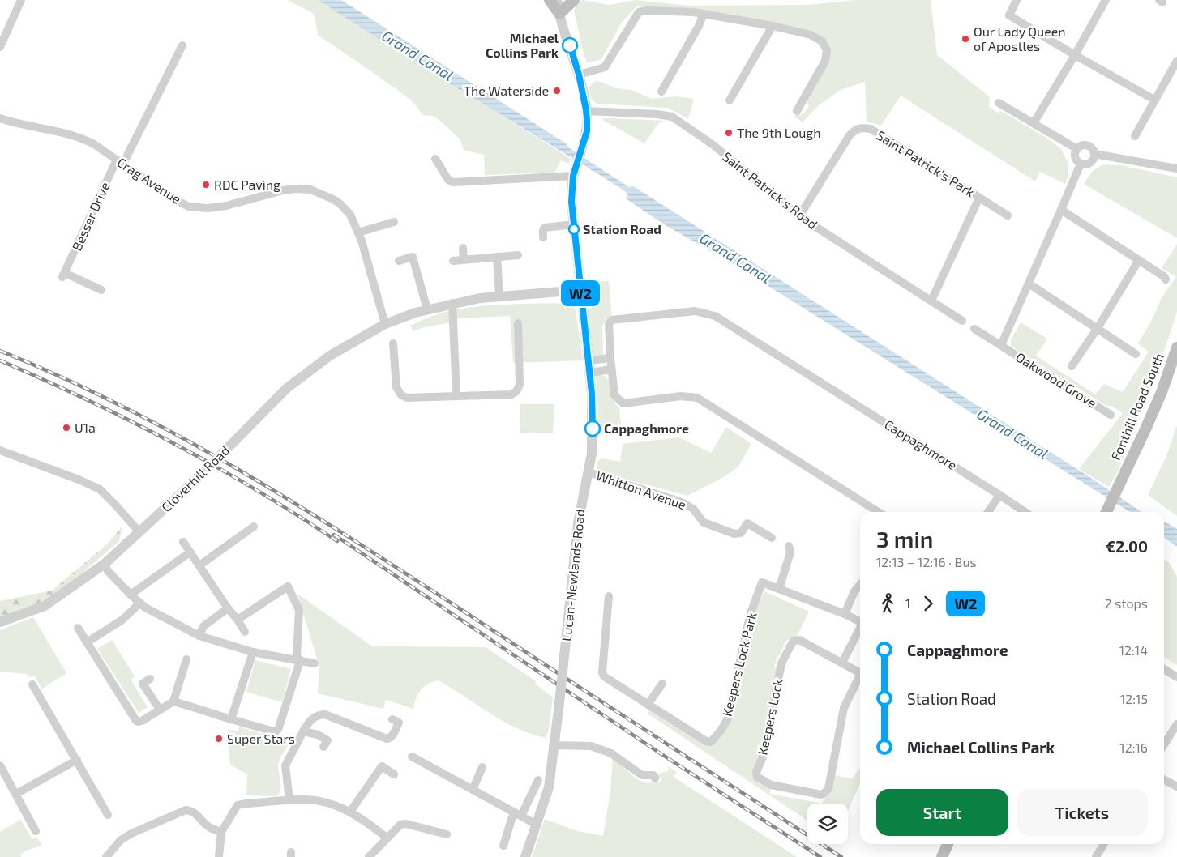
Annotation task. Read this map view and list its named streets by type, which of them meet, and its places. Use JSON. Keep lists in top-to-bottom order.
{
  "streets": {
    "main road": ["Fonthill Road South"],
    "street": [
      "Saint Patrick's Park",
      "Crag Avenue",
      "Saint Patrick's Road",
      "Besser Drive",
      "Oakwood Grove",
      "Cappaghmore",
      "Cloverhill Road",
      "Whitton Avenue",
      "Lucan-Newlands Road",
      "Keepers Lock Park",
      "Keepers Lock"
    ]
  },
  "crossings": [
    ["Saint Patrick's Park", "Saint Patrick's Road"],
    ["Crag Avenue", "Besser Drive"],
    ["Crag Avenue", "Cloverhill Road"],
    ["Saint Patrick's Road", "Lucan-Newlands Road"],
    ["Whitton Avenue", "Lucan-Newlands Road"]
  ],
  "water": ["Grand Canal"],
  "places": [
    "Our Lady Queen of Apostles",
    "Michael Collins Park",
    "The Waterside",
    "The 9th Lough",
    "RDC Paving",
    "Station Road",
    "U1a",
    "Cappaghmore",
    "Super Stars"
  ],
  "lines": ["bus line W2"],
  "page": {
    "on_map": "W2",
    "heading": ["3 min", "12:13 – 12:16 · Bus", "€2.00"],
    "legs": ["1", "W2", "2 stops"],
    "list": [
      {
        "name": "Cappaghmore",
        "value": "12:14"
      },
      {
        "name": "Station Road",
        "value": "12:15"
      },
      {
        "name": "Michael Collins Park",
        "value": "12:16"
      }
    ],
    "buttons": ["Start", "Tickets"]
  }
}
